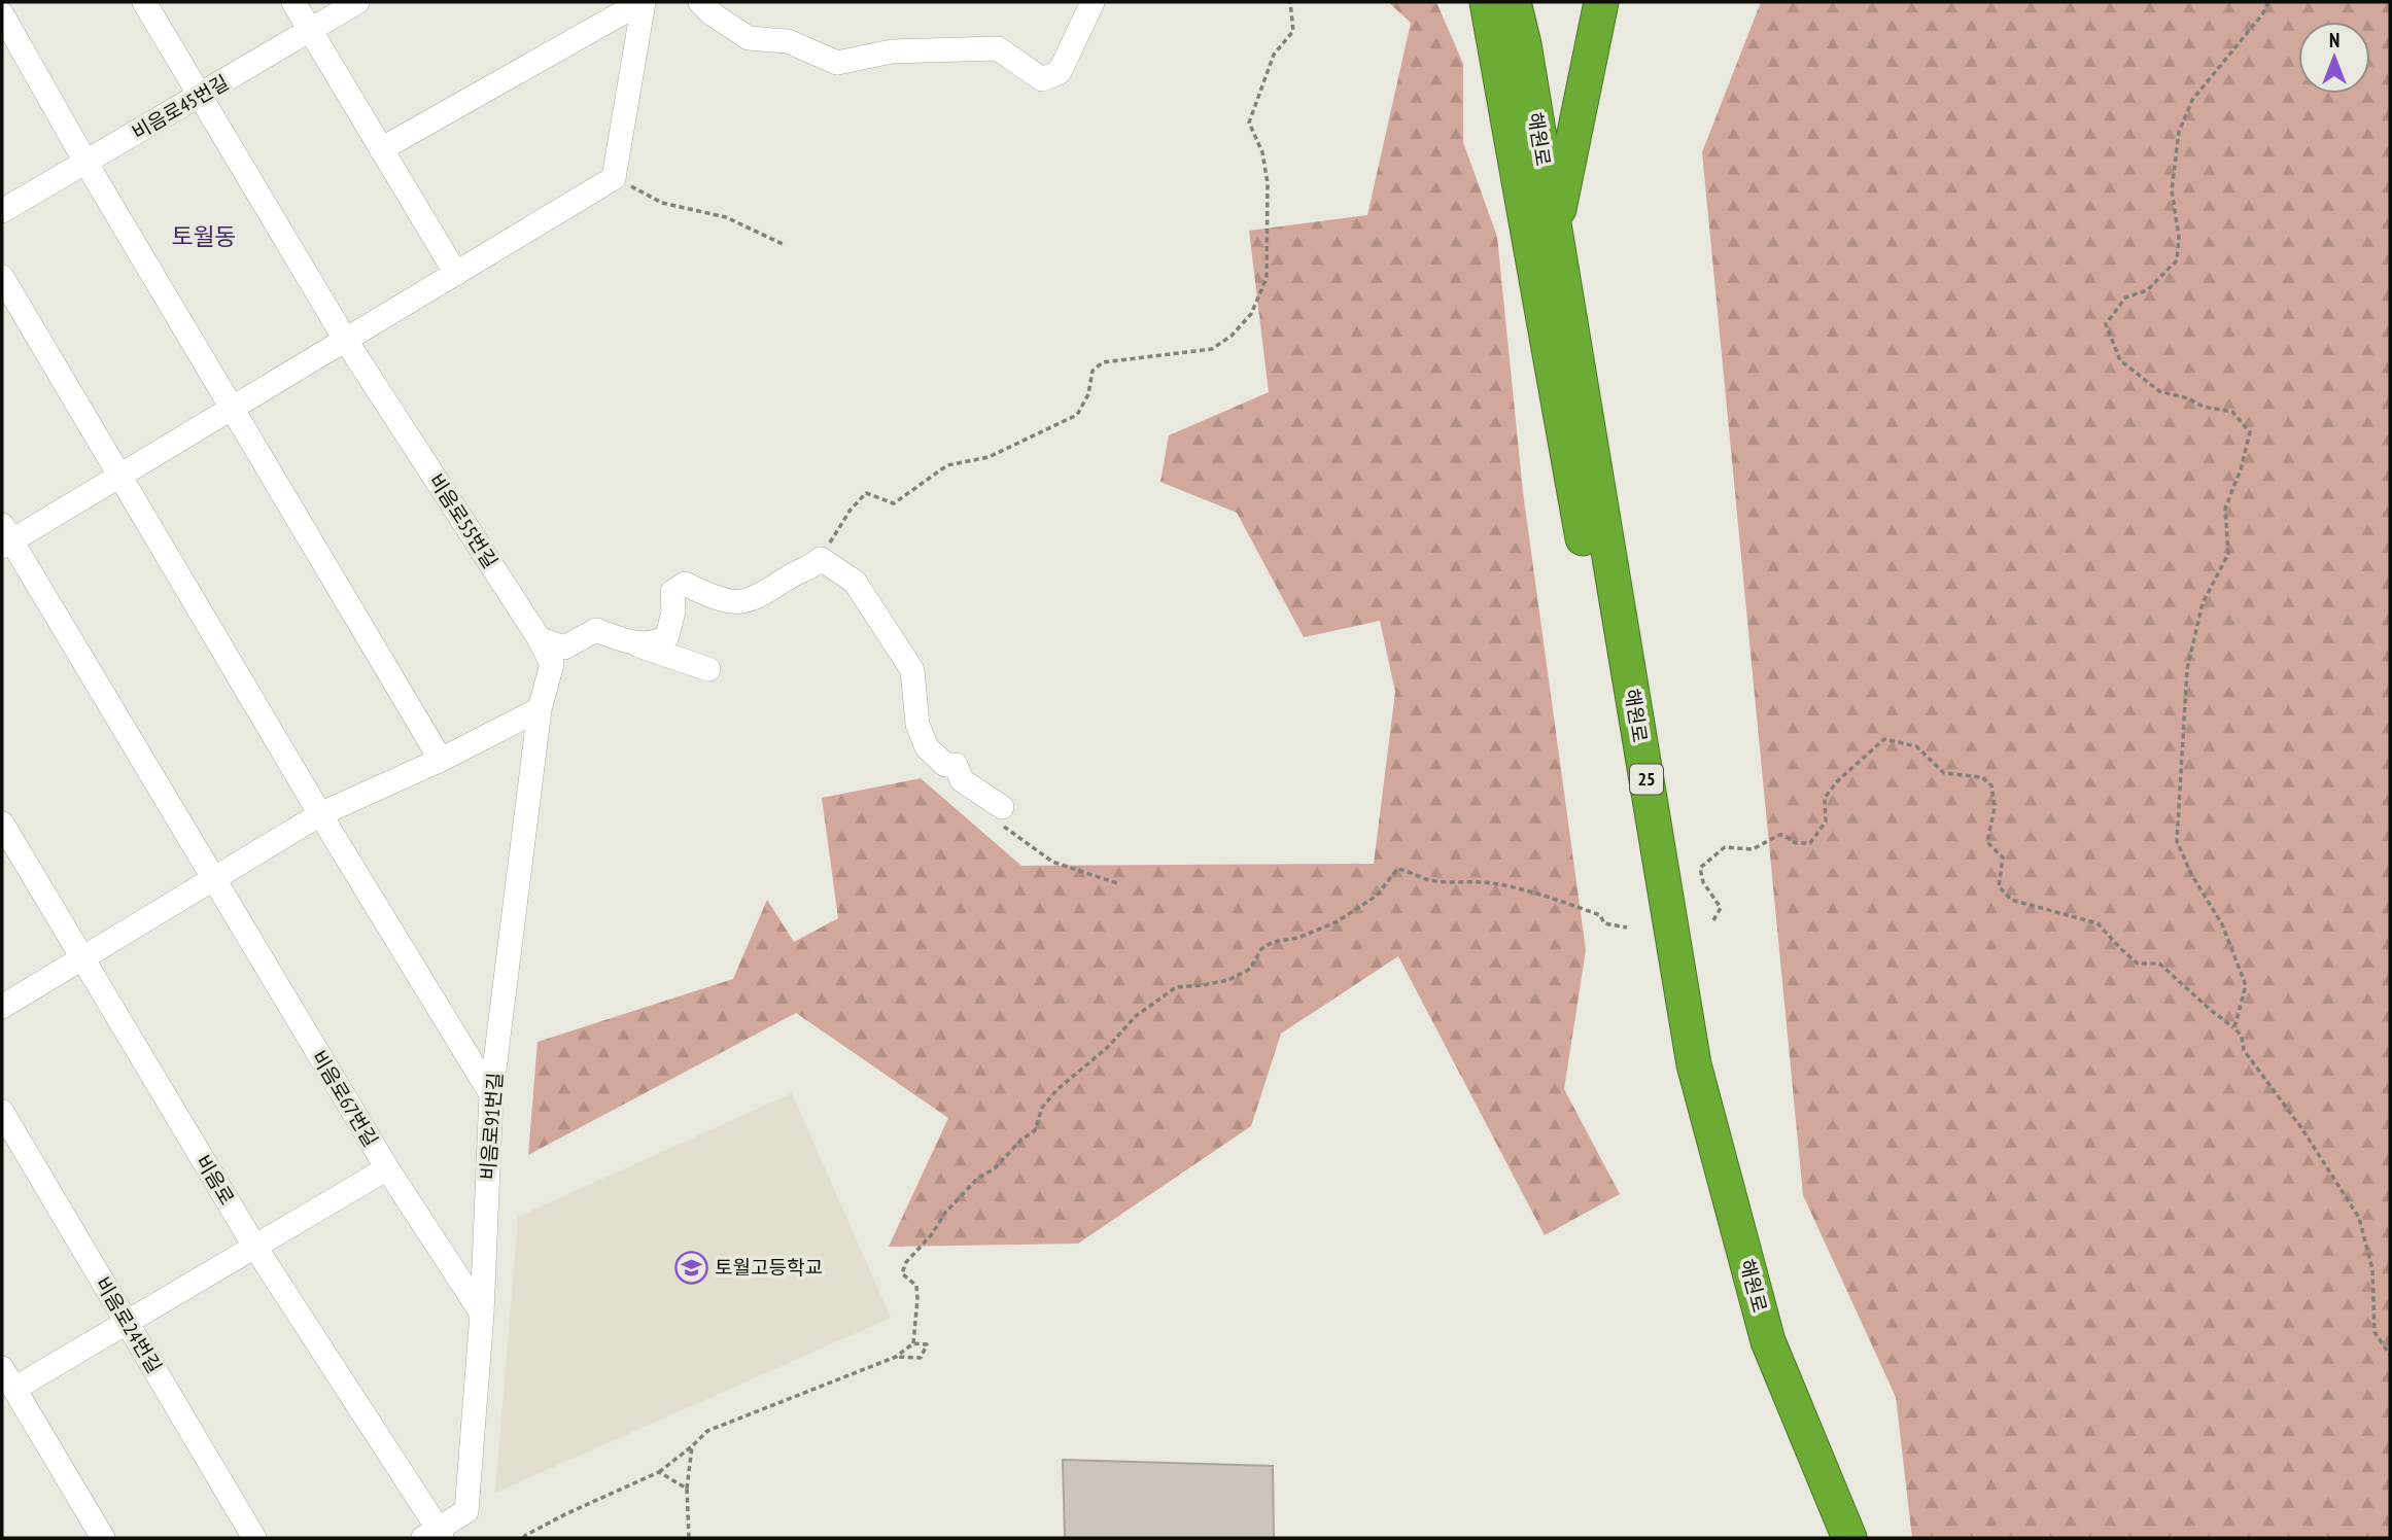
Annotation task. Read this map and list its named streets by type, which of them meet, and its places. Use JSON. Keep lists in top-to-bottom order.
{
  "streets": {
    "highway": ["해원로", "25"],
    "street": [
      "비음로45번길",
      "비음로55번길",
      "비음로67번길",
      "비음로91번길",
      "비음로",
      "비음로24번길"
    ]
  },
  "crossings": [
    ["비음로45번길", "비음로55번길"],
    ["비음로55번길", "비음로91번길"],
    ["비음로67번길", "비음로91번길"],
    ["비음로91번길", "비음로"]
  ],
  "districts": ["토월동"],
  "places": {
    "school or university": ["토월고등학교"]
  },
  "north": "top"
}
